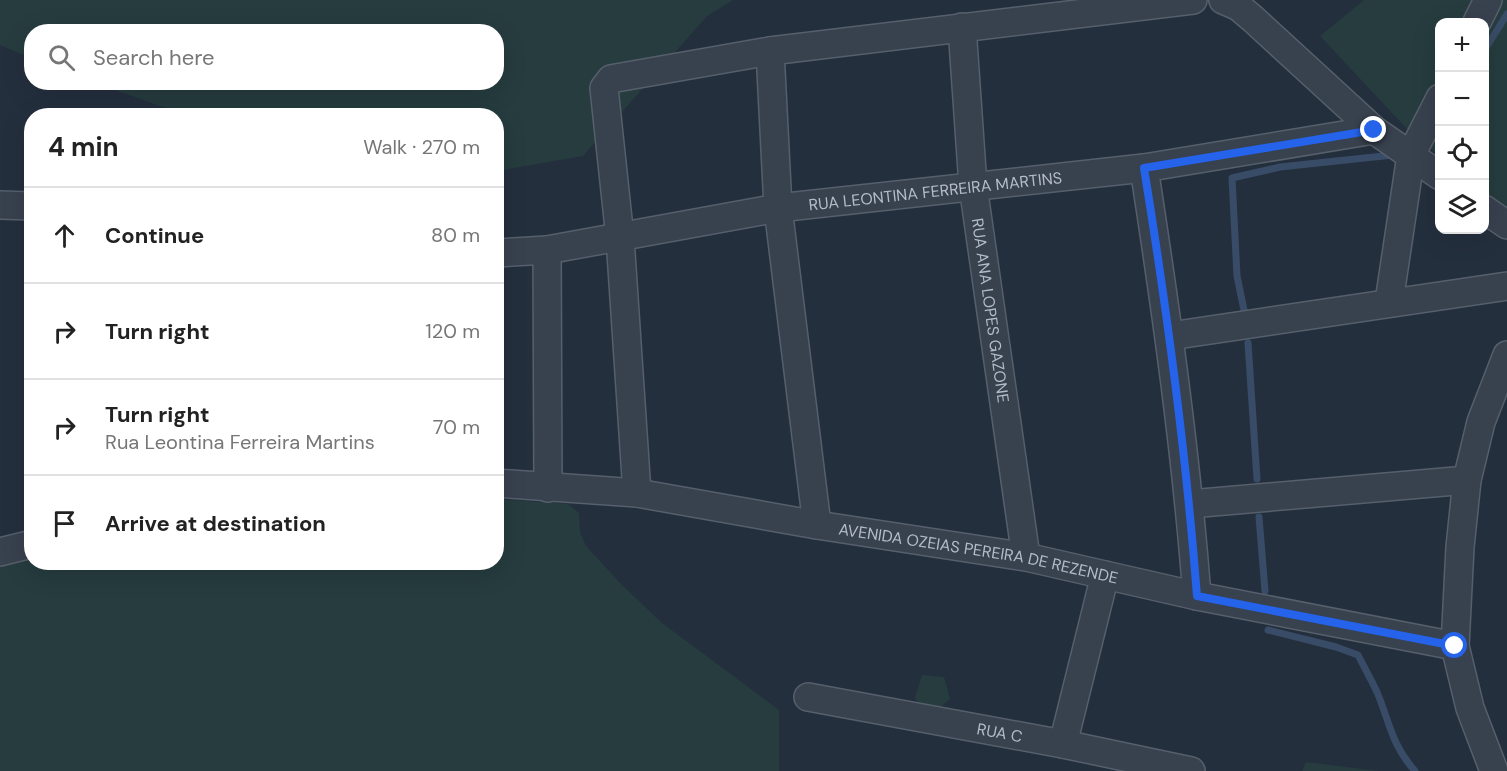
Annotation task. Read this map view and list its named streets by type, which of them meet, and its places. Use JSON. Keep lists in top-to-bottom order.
{
  "streets": {
    "street": [
      "RUA LEONTINA FERREIRA MARTINS",
      "RUA ANA LOPES GAZONE",
      "AVENIDA OZEIAS PEREIRA DE REZENDE",
      "RUA C"
    ]
  },
  "crossings": [
    ["RUA LEONTINA FERREIRA MARTINS", "RUA ANA LOPES GAZONE"],
    ["RUA ANA LOPES GAZONE", "AVENIDA OZEIAS PEREIRA DE REZENDE"]
  ],
  "page": {
    "map_buttons": ["+", "−"],
    "search": "Search here",
    "heading": ["4 min", "Walk · 270 m"],
    "list": [
      ["Continue", "80 m"],
      ["Turn right", "120 m"],
      ["Turn right", "Rua Leontina Ferreira Martins", "70 m"],
      "Arrive at destination"
    ]
  }
}
